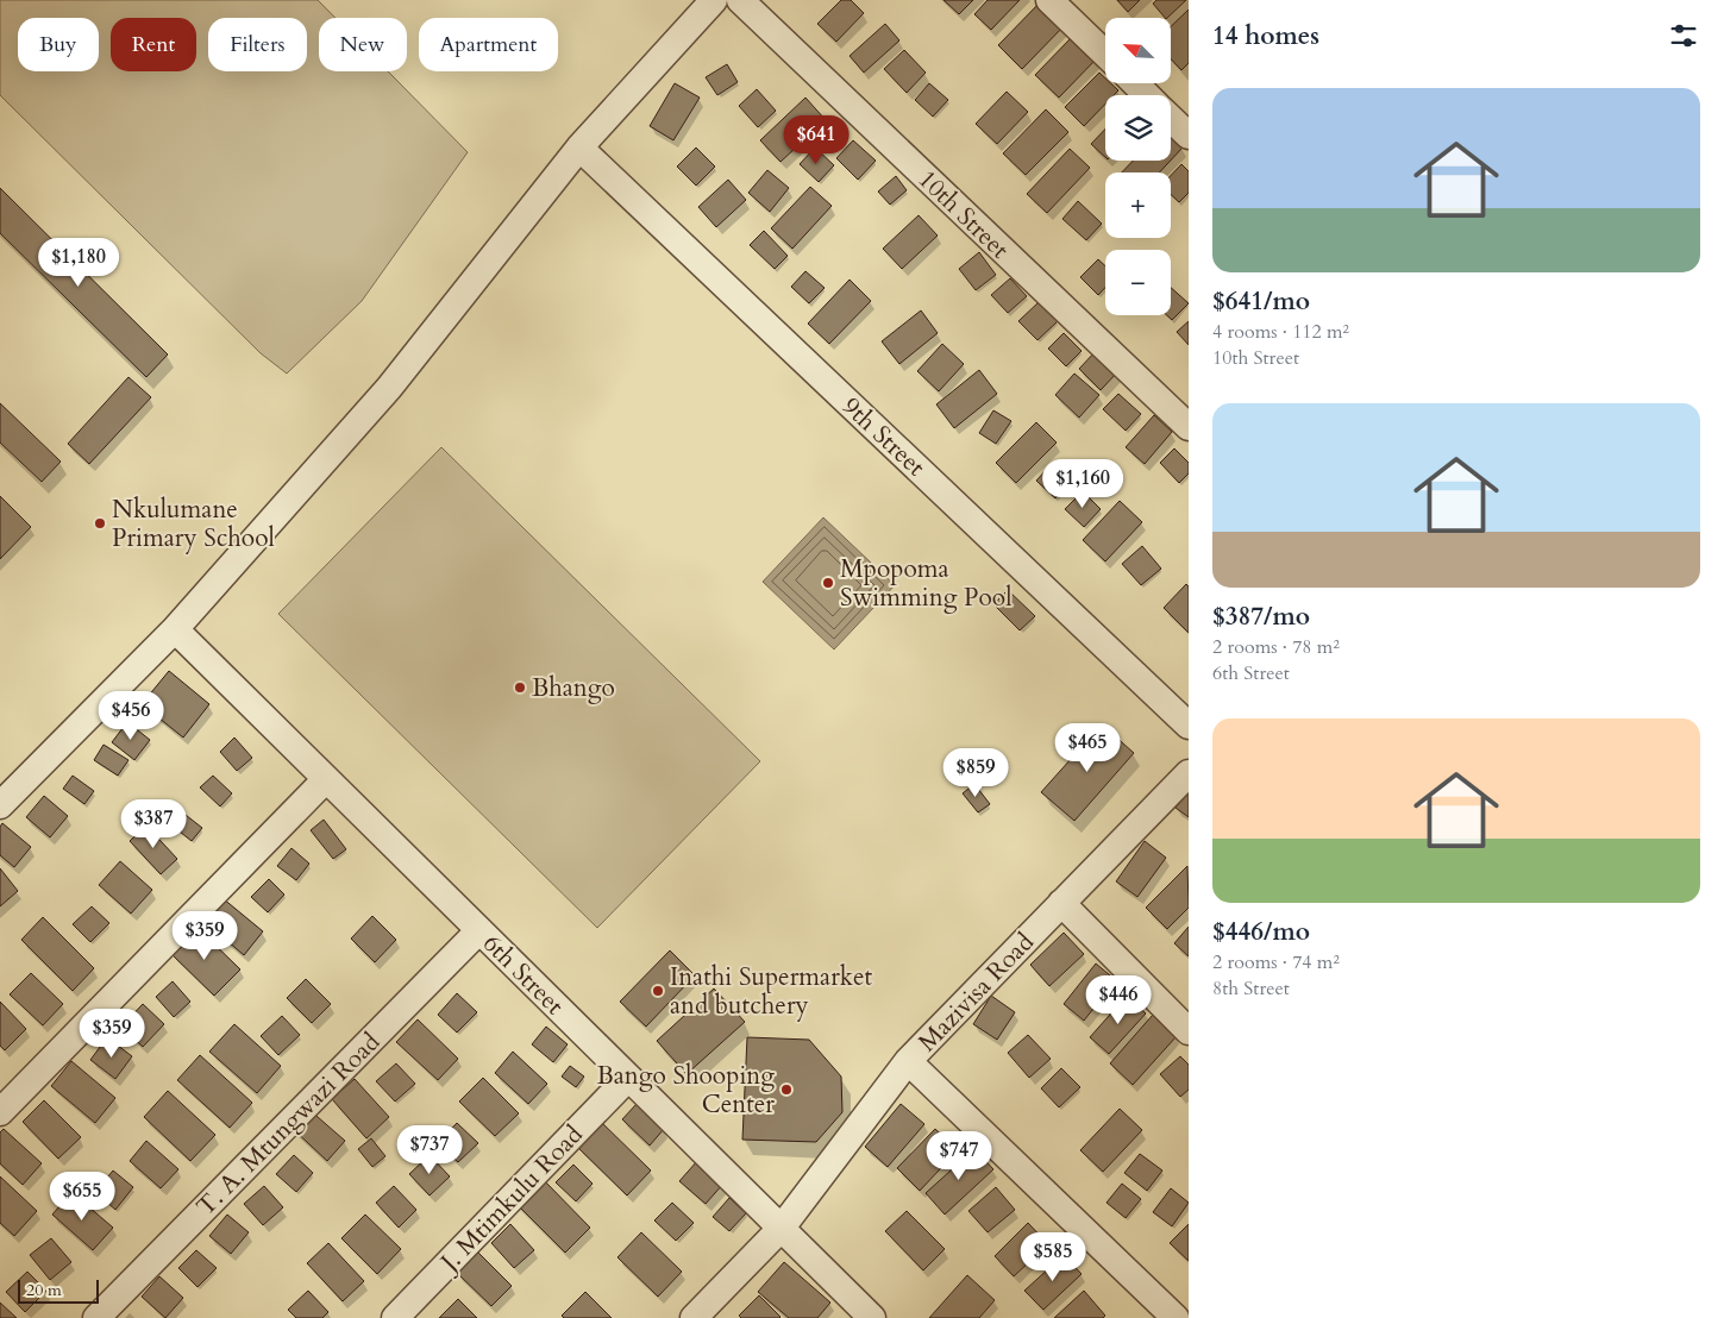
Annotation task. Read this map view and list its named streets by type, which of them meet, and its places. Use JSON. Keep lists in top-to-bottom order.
{
  "streets": {
    "street": [
      "10th Street",
      "9th Street",
      "6th Street",
      "Mazivisa Road",
      "T. A. Mtungwazi Road",
      "J. Mtimkulu Road"
    ]
  },
  "crossings": [
    ["6th Street", "Mazivisa Road"],
    ["6th Street", "T. A. Mtungwazi Road"],
    ["6th Street", "J. Mtimkulu Road"]
  ],
  "places": [
    "Nkulumane Primary School",
    "Mpopoma Swimming Pool",
    "Bhango",
    "Inathi Supermarket and butchery",
    "Bango Shooping Center"
  ],
  "scale_bar": "20 m",
  "north": "top left",
  "page": {
    "heading": "14 homes",
    "map_buttons": ["+", "−"],
    "chip": [
      "Buy",
      "Rent",
      "Filters",
      "New",
      "Apartment"
    ],
    "list": [
      {
        "name": "$641/mo",
        "note": "4 rooms · 112 m² · 10th Street"
      },
      {
        "name": "$387/mo",
        "note": "2 rooms · 78 m² · 6th Street"
      },
      {
        "name": "$446/mo",
        "note": "2 rooms · 74 m² · 8th Street"
      }
    ],
    "price": [
      "$641",
      "$1,180",
      "$1,160",
      "$456",
      "$465",
      "$859",
      "$387",
      "$359",
      "$446",
      "$359",
      "$737",
      "$747",
      "$655",
      "$585"
    ],
    "scale": "20 m"
  }
}
